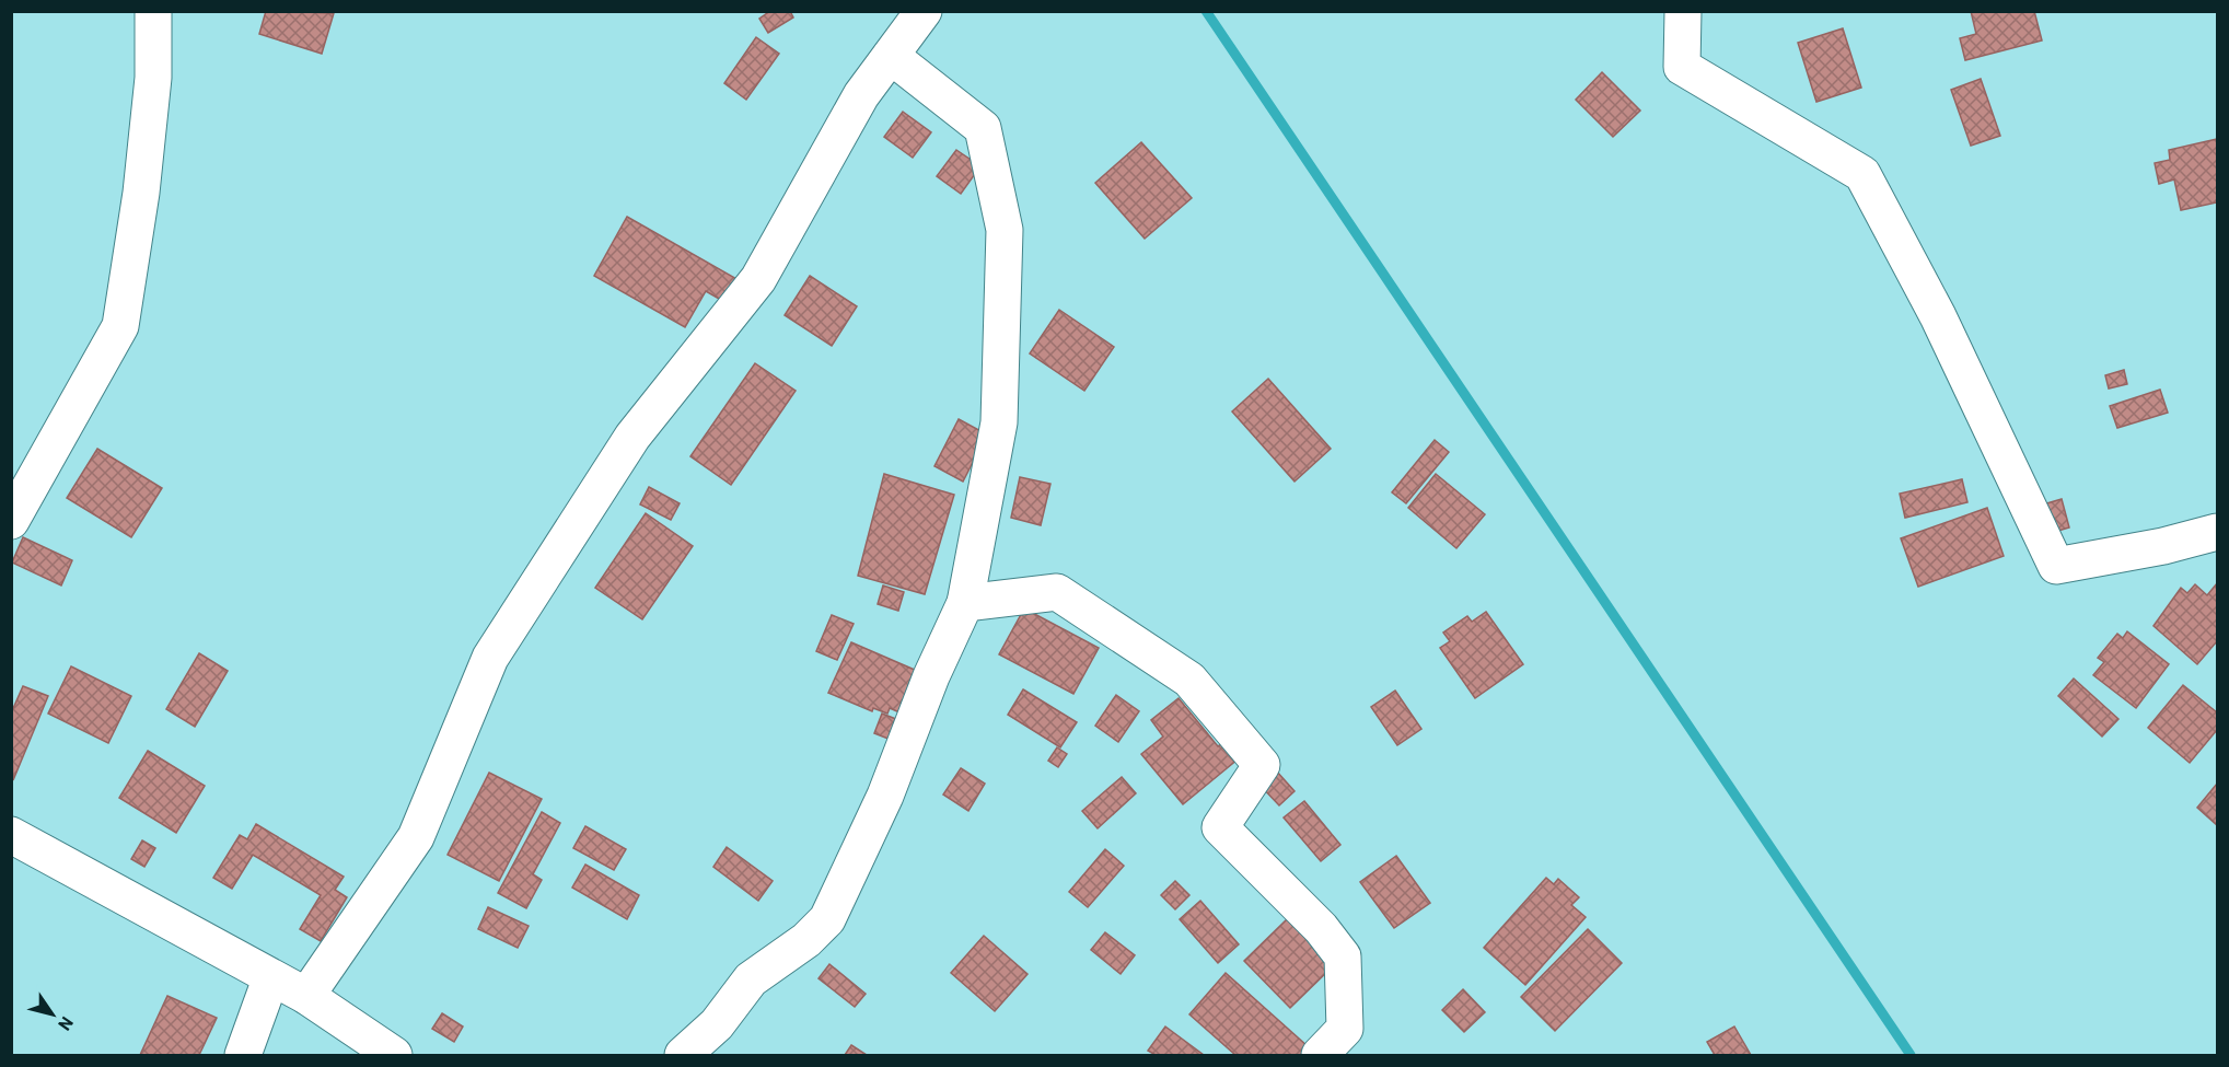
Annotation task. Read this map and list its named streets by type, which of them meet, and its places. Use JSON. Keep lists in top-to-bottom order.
{
  "north": "bottom right"
}
